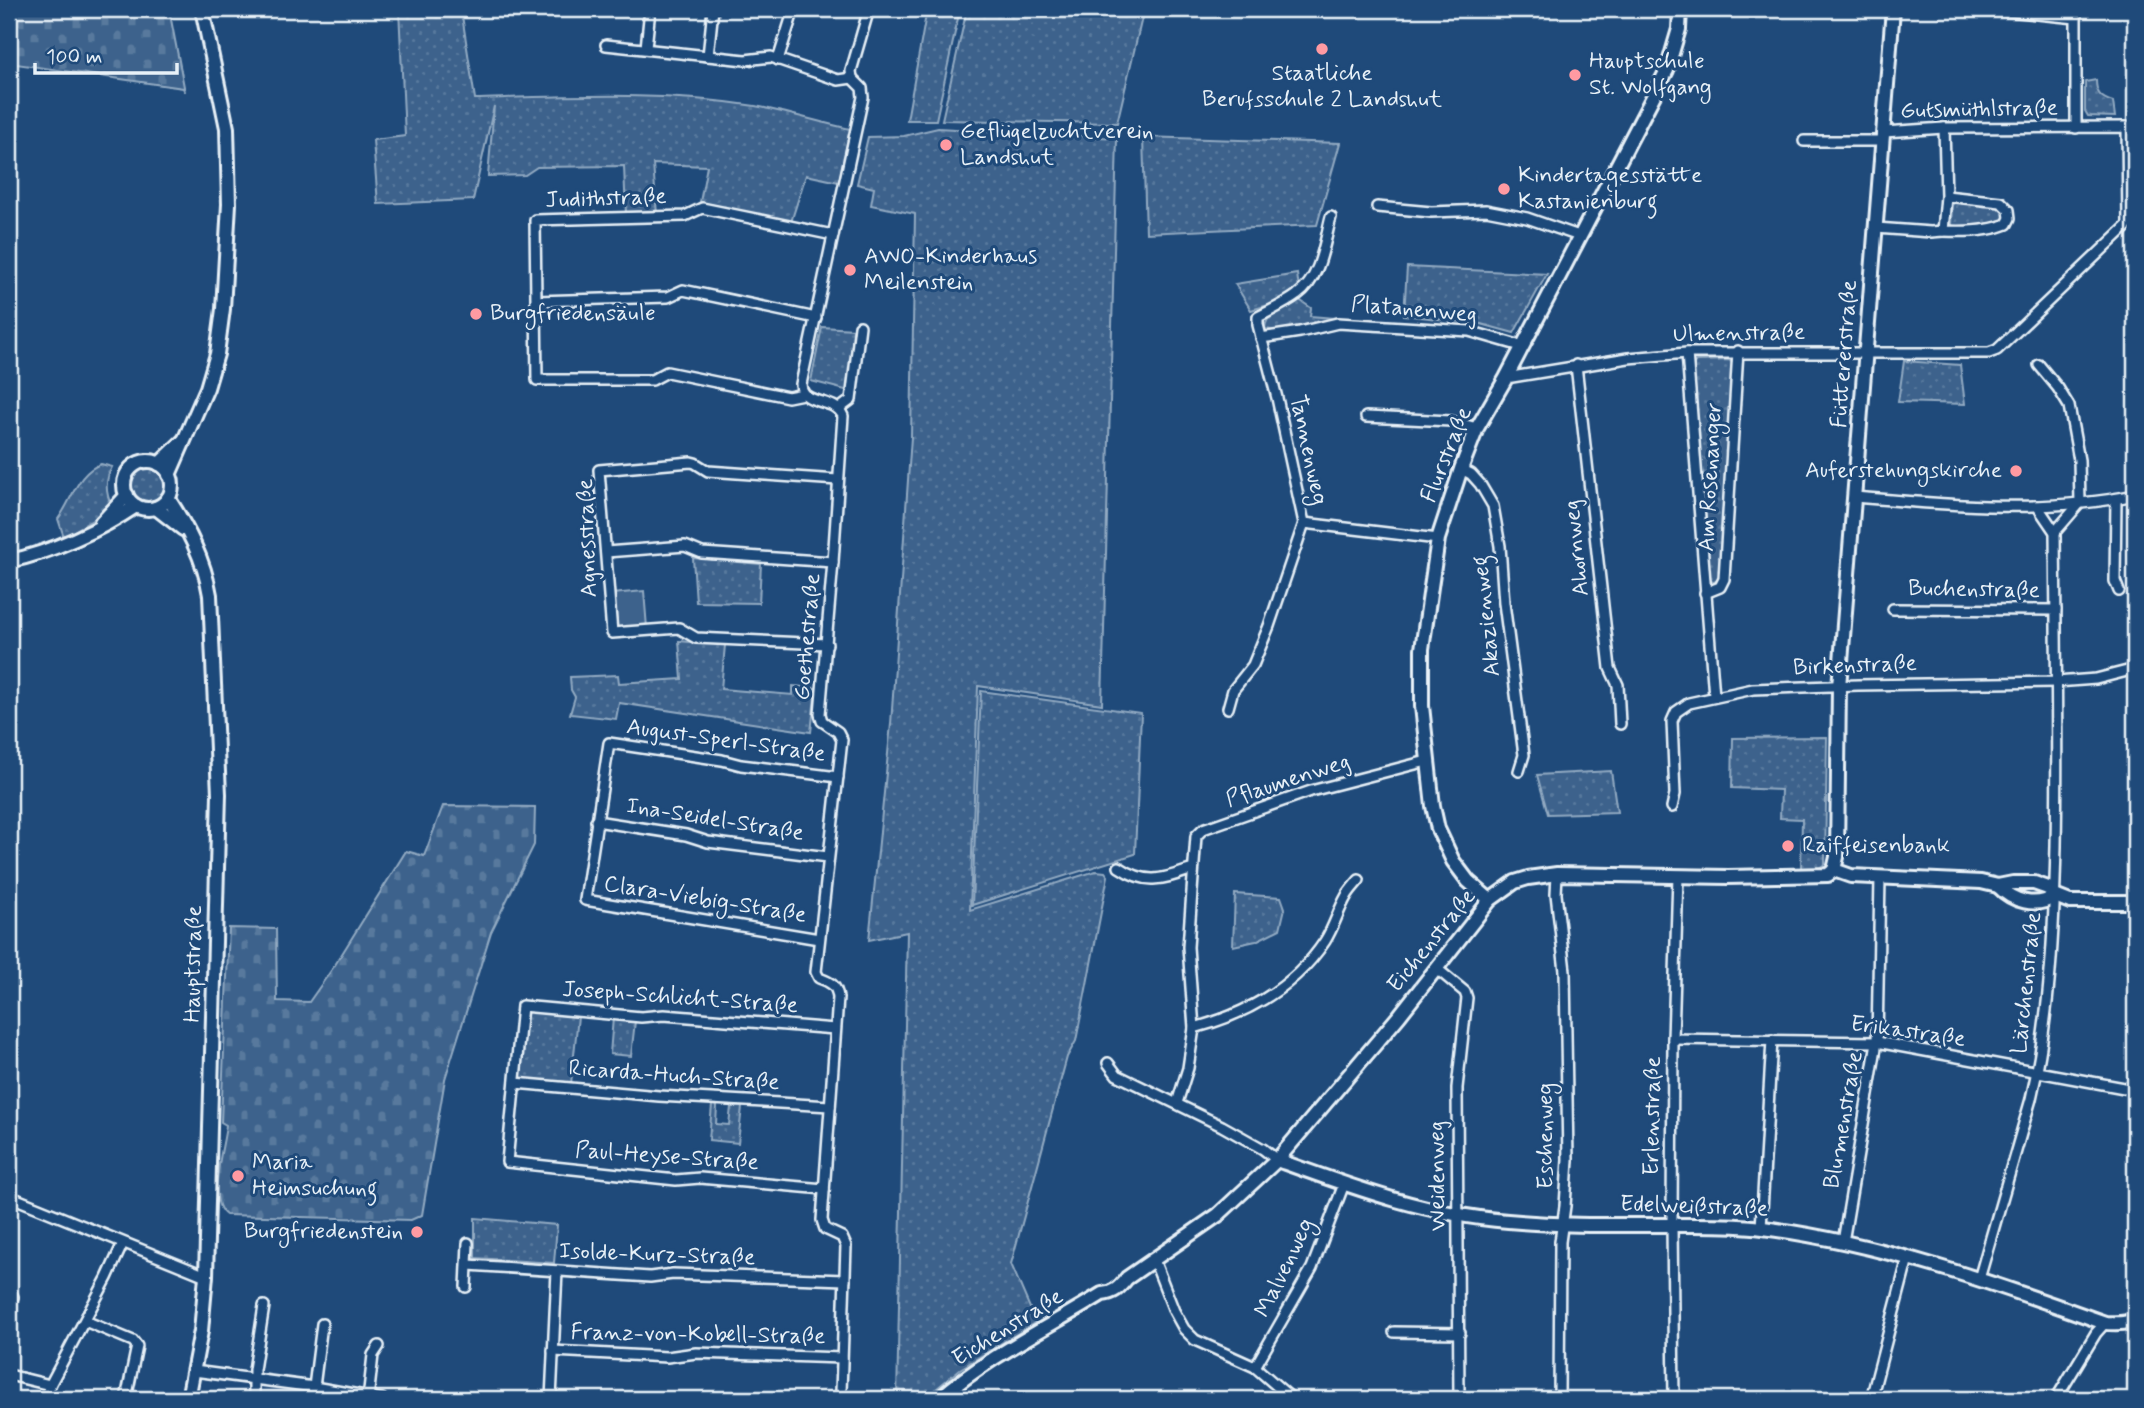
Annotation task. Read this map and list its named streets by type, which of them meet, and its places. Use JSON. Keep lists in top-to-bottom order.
{
  "streets": {
    "street": [
      "Gutsmüthlstraße",
      "Judithstraße",
      "Platanenweg",
      "Ulmenstraße",
      "Füttererstraße",
      "Tannenweg",
      "Flurstraße",
      "Am Rosenanger",
      "Agnesstraße",
      "Ahornweg",
      "Buchenstraße",
      "Akazienweg",
      "Goethestraße",
      "Birkenstraße",
      "August-Sperl-Straße",
      "Pflaumenweg",
      "Ina-Seidel-Straße",
      "Clara-Viebig-Straße",
      "Eichenstraße",
      "Hauptstraße",
      "Lärchenstraße",
      "Joseph-Schlicht-Straße",
      "Erikastraße",
      "Ricarda-Huch-Straße",
      "Erlenstraße",
      "Blumenstraße",
      "Eschenweg",
      "Paul-Heyse-Straße",
      "Weidenweg",
      "Edelweißstraße",
      "Isolde-Kurz-Straße",
      "Malvenweg",
      "Franz-von-Kobell-Straße"
    ]
  },
  "crossings": [
    ["Gutsmüthlstraße", "Ulmenstraße"],
    ["Gutsmüthlstraße", "Füttererstraße"],
    ["Platanenweg", "Tannenweg"],
    ["Platanenweg", "Flurstraße"],
    ["Ulmenstraße", "Füttererstraße"],
    ["Ulmenstraße", "Flurstraße"],
    ["Ulmenstraße", "Am Rosenanger"],
    ["Ulmenstraße", "Ahornweg"],
    ["Füttererstraße", "Birkenstraße"],
    ["Füttererstraße", "Eichenstraße"],
    ["Flurstraße", "Akazienweg"],
    ["Flurstraße", "Pflaumenweg"],
    ["Flurstraße", "Eichenstraße"],
    ["Am Rosenanger", "Birkenstraße"],
    ["Agnesstraße", "Goethestraße"],
    ["Buchenstraße", "Birkenstraße"],
    ["Buchenstraße", "Lärchenstraße"],
    ["Goethestraße", "August-Sperl-Straße"],
    ["Goethestraße", "Ina-Seidel-Straße"],
    ["Goethestraße", "Clara-Viebig-Straße"],
    ["Goethestraße", "Joseph-Schlicht-Straße"],
    ["Goethestraße", "Ricarda-Huch-Straße"],
    ["Goethestraße", "Paul-Heyse-Straße"],
    ["Goethestraße", "Isolde-Kurz-Straße"],
    ["Goethestraße", "Franz-von-Kobell-Straße"],
    ["Birkenstraße", "Lärchenstraße"],
    ["August-Sperl-Straße", "Ina-Seidel-Straße"],
    ["August-Sperl-Straße", "Clara-Viebig-Straße"],
    ["Ina-Seidel-Straße", "Clara-Viebig-Straße"],
    ["Eichenstraße", "Lärchenstraße"],
    ["Eichenstraße", "Erlenstraße"],
    ["Eichenstraße", "Blumenstraße"],
    ["Eichenstraße", "Eschenweg"],
    ["Eichenstraße", "Weidenweg"],
    ["Eichenstraße", "Edelweißstraße"],
    ["Lärchenstraße", "Erikastraße"],
    ["Lärchenstraße", "Edelweißstraße"],
    ["Joseph-Schlicht-Straße", "Ricarda-Huch-Straße"],
    ["Joseph-Schlicht-Straße", "Paul-Heyse-Straße"],
    ["Erikastraße", "Erlenstraße"],
    ["Erikastraße", "Blumenstraße"],
    ["Ricarda-Huch-Straße", "Paul-Heyse-Straße"],
    ["Erlenstraße", "Edelweißstraße"],
    ["Blumenstraße", "Edelweißstraße"],
    ["Eschenweg", "Edelweißstraße"],
    ["Weidenweg", "Edelweißstraße"],
    ["Edelweißstraße", "Malvenweg"]
  ],
  "places": [
    "Staatliche Berufsschule 2 Landshut",
    "Hauptschule St. Wolfgang",
    "Geflügelzuchtverein Landshut",
    "Kindertagesstätte Kastanienburg",
    "AWO-Kinderhaus Meilenstein",
    "Burgfriedensäule",
    "Auferstehungskirche",
    "Raiffeisenbank",
    "Maria Heimsuchung",
    "Burgfriedenstein"
  ],
  "scale_bar": "100 m"
}
